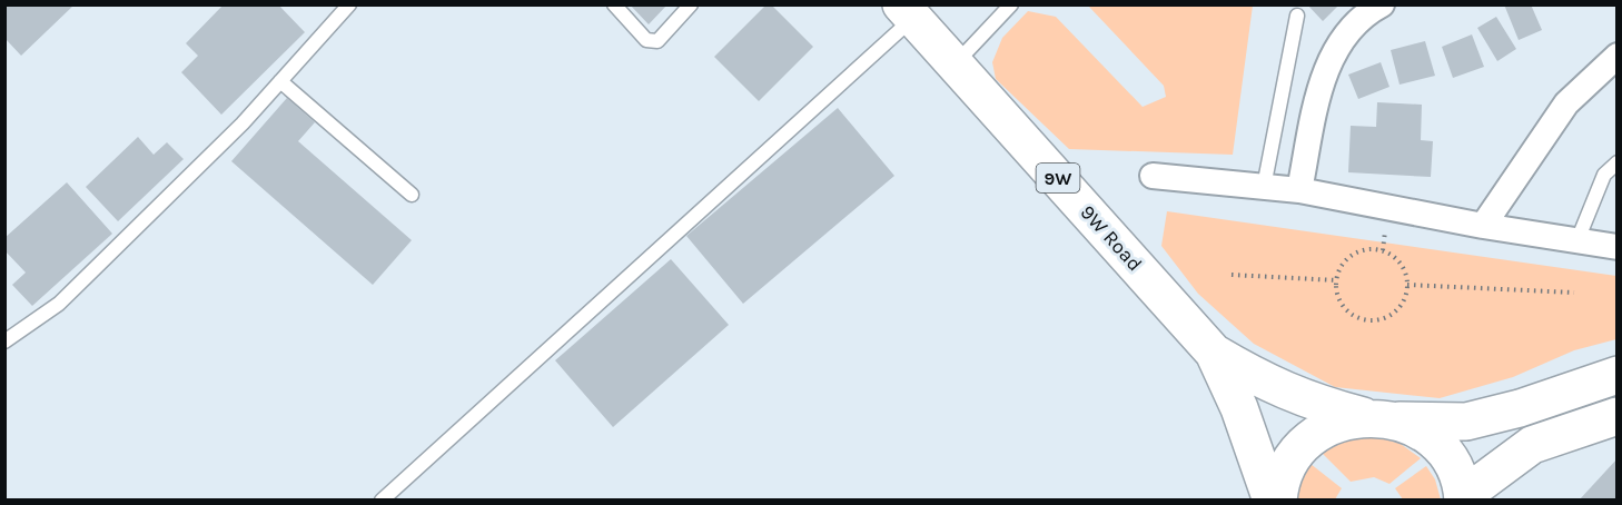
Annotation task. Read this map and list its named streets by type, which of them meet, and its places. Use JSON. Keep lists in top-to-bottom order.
{
  "streets": {
    "highway": ["9W", "9W Road"]
  }
}
